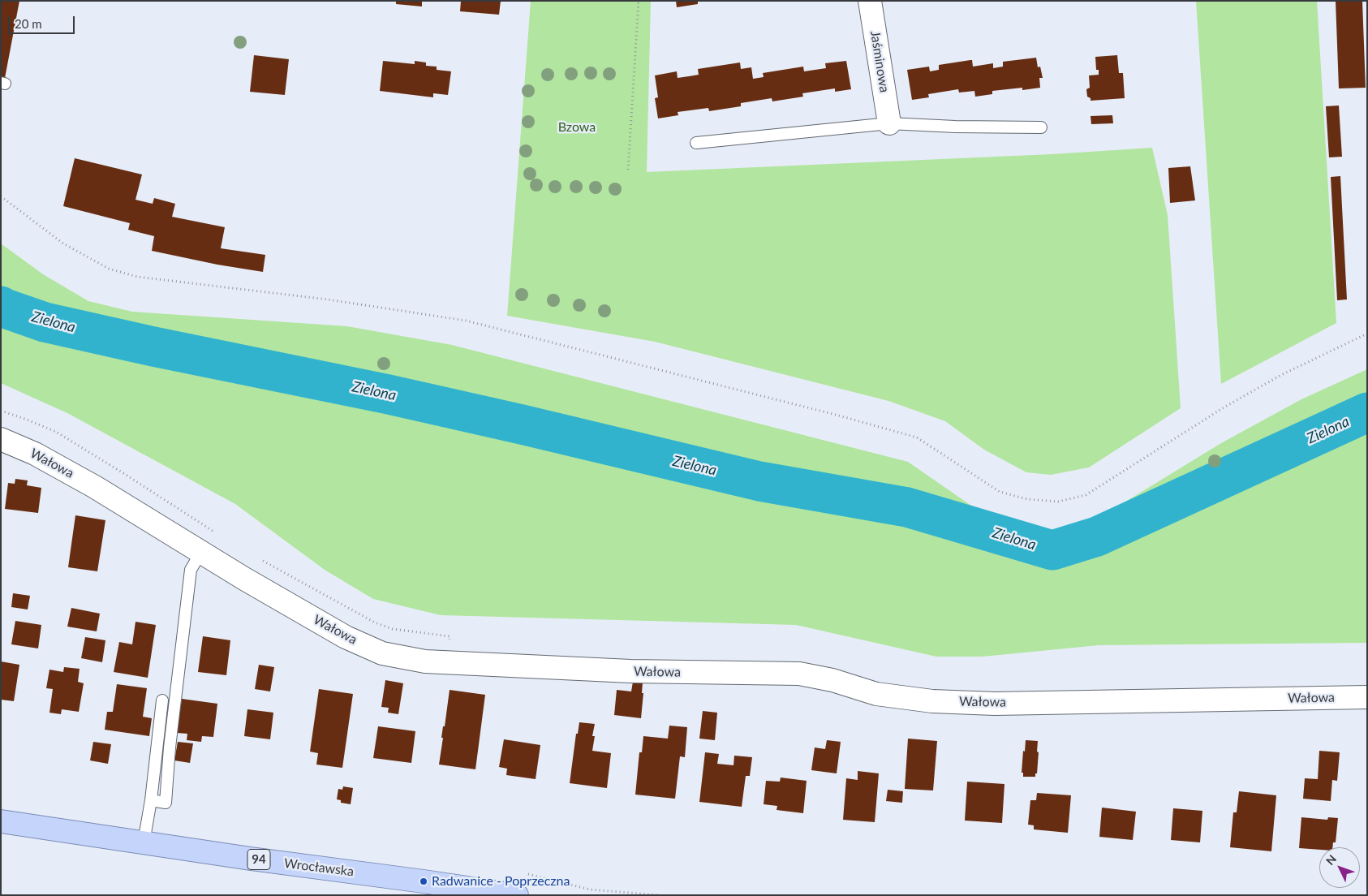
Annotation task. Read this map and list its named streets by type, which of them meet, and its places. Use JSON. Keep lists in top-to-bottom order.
{
  "streets": {
    "main road": ["94", "Wrocławska"],
    "street": ["Jaśminowa", "Wałowa"]
  },
  "water": ["Zielona"],
  "parks": ["Bzowa"],
  "places": ["Radwanice - Poprzeczna"],
  "scale_bar": "20 m",
  "north": "top left"
}
